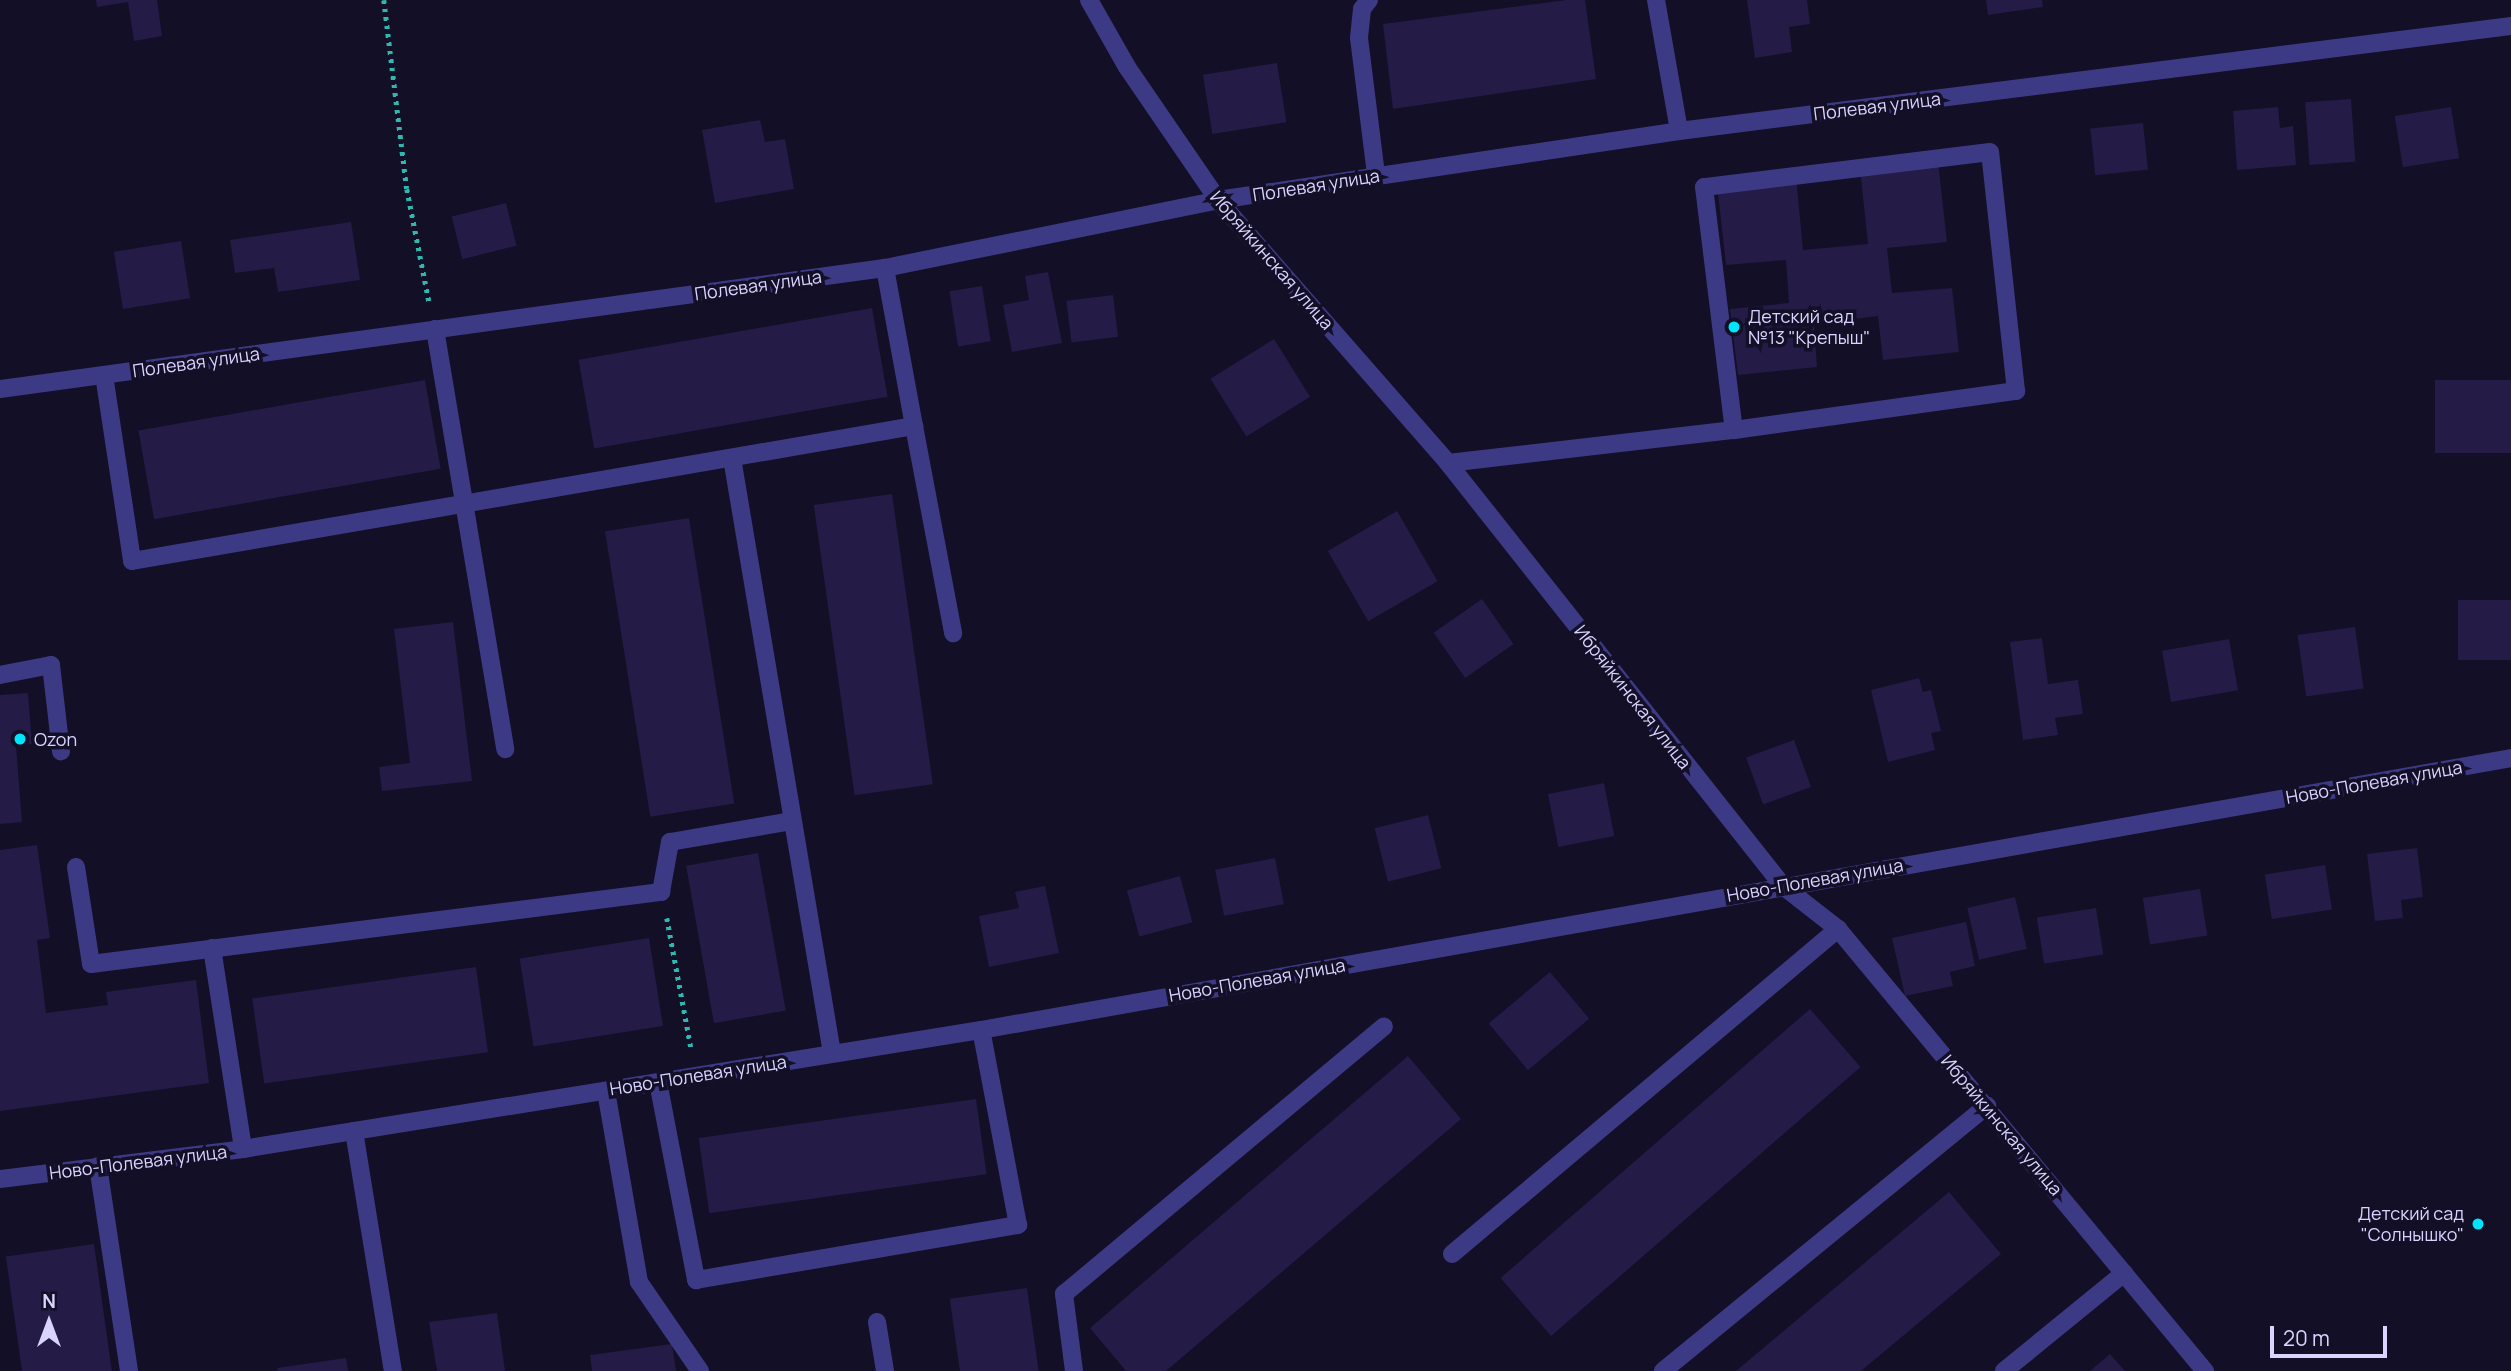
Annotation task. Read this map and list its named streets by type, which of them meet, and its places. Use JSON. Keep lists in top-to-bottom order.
{
  "streets": {
    "street": ["Полевая улица", "Ибряйкинская улица", "Ново-Полевая улица"]
  },
  "crossings": [
    ["Полевая улица", "Ибряйкинская улица"],
    ["Ибряйкинская улица", "Ново-Полевая улица"]
  ],
  "places": ["Детский сад №13 \"Крепыш\"", "Ozon", "Детский сад \"Солнышко\""],
  "scale_bar": "20 m",
  "north": "top"
}
